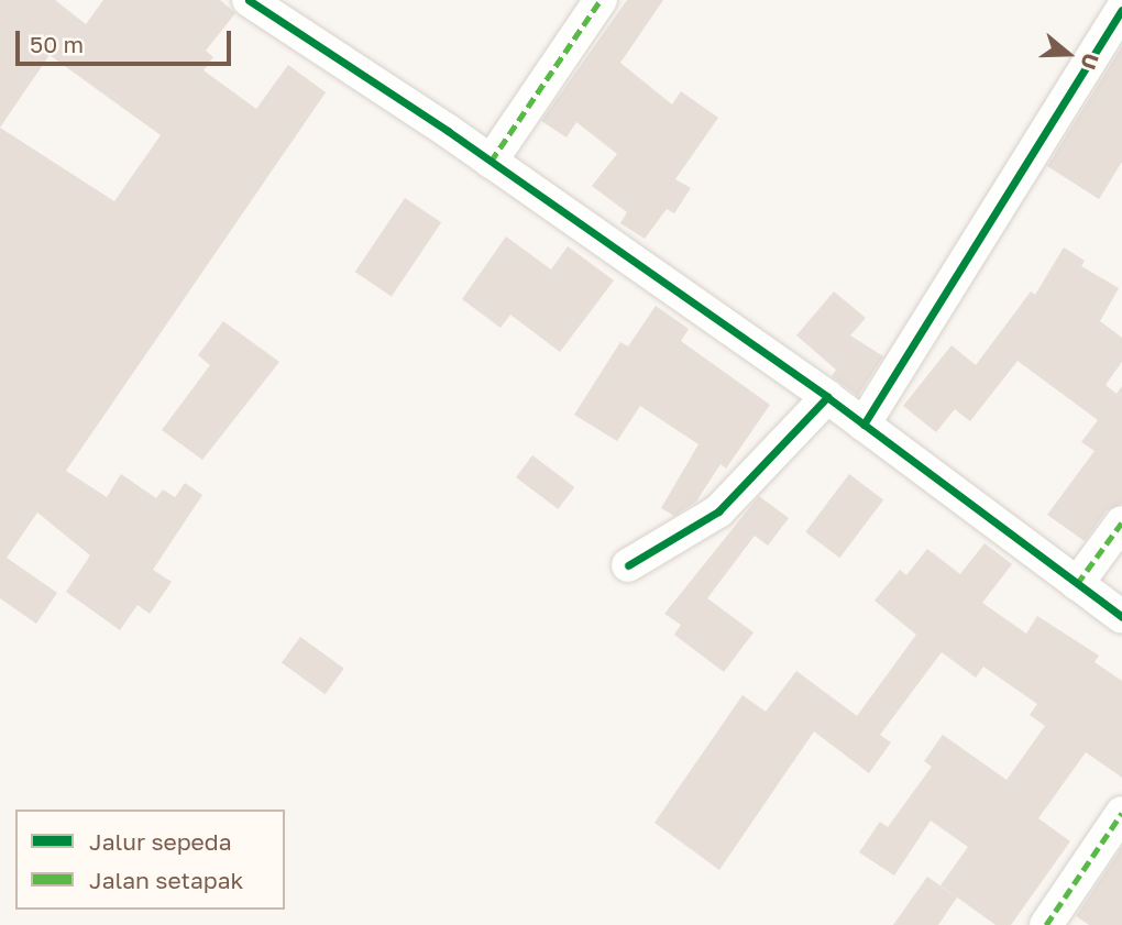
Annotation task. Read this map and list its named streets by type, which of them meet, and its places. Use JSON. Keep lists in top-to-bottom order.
{
  "legend": ["Jalur sepeda", "Jalan setapak"],
  "scale_bar": "50 m",
  "north": "right"
}
